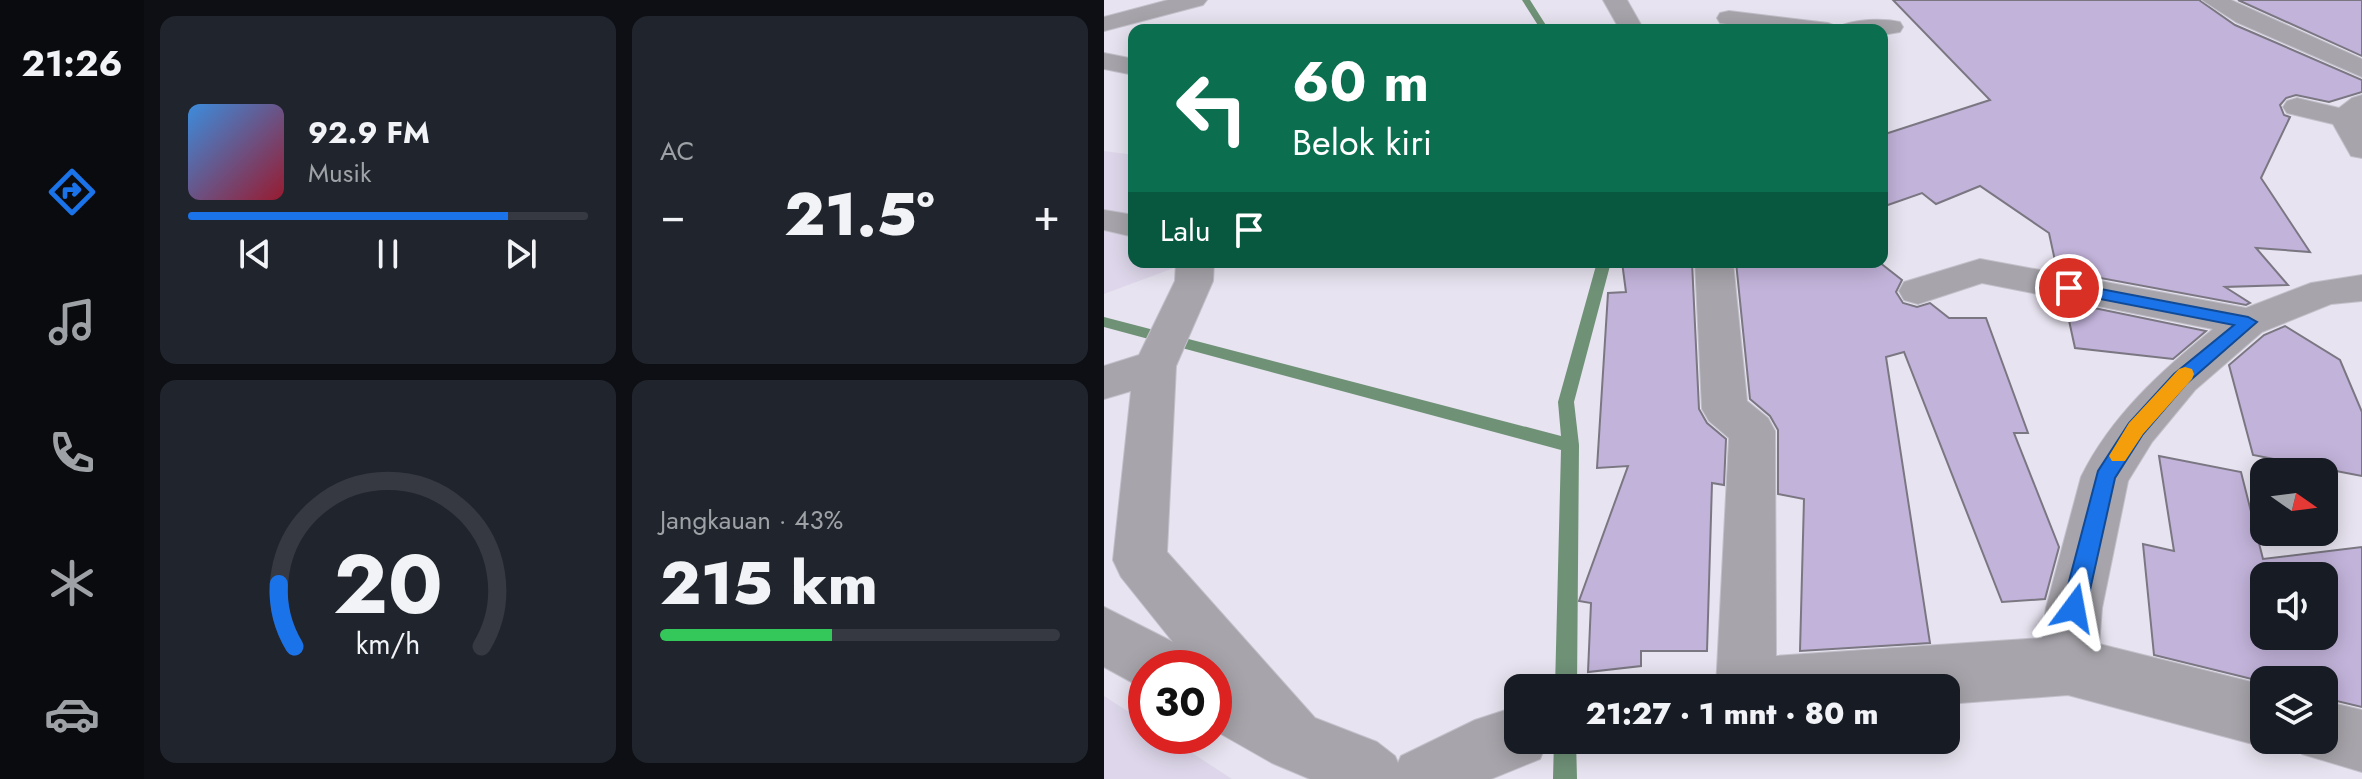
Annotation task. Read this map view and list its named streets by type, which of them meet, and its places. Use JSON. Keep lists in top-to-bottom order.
{
  "north": "right",
  "page": {
    "tabs": "21:26",
    "tile": [
      "AC",
      ["Jangkauan · 43%", "215 km"]
    ],
    "turn": ["60 m", "Belok kiri"],
    "song": ["92.9 FM", "Musik"],
    "heat": ["−", "21.5°", "+"],
    "then": "Lalu",
    "limit": "30",
    "trip": "21:27 · 1 mnt · 80 m",
    "gauge": ["20", "km/h"]
  }
}
